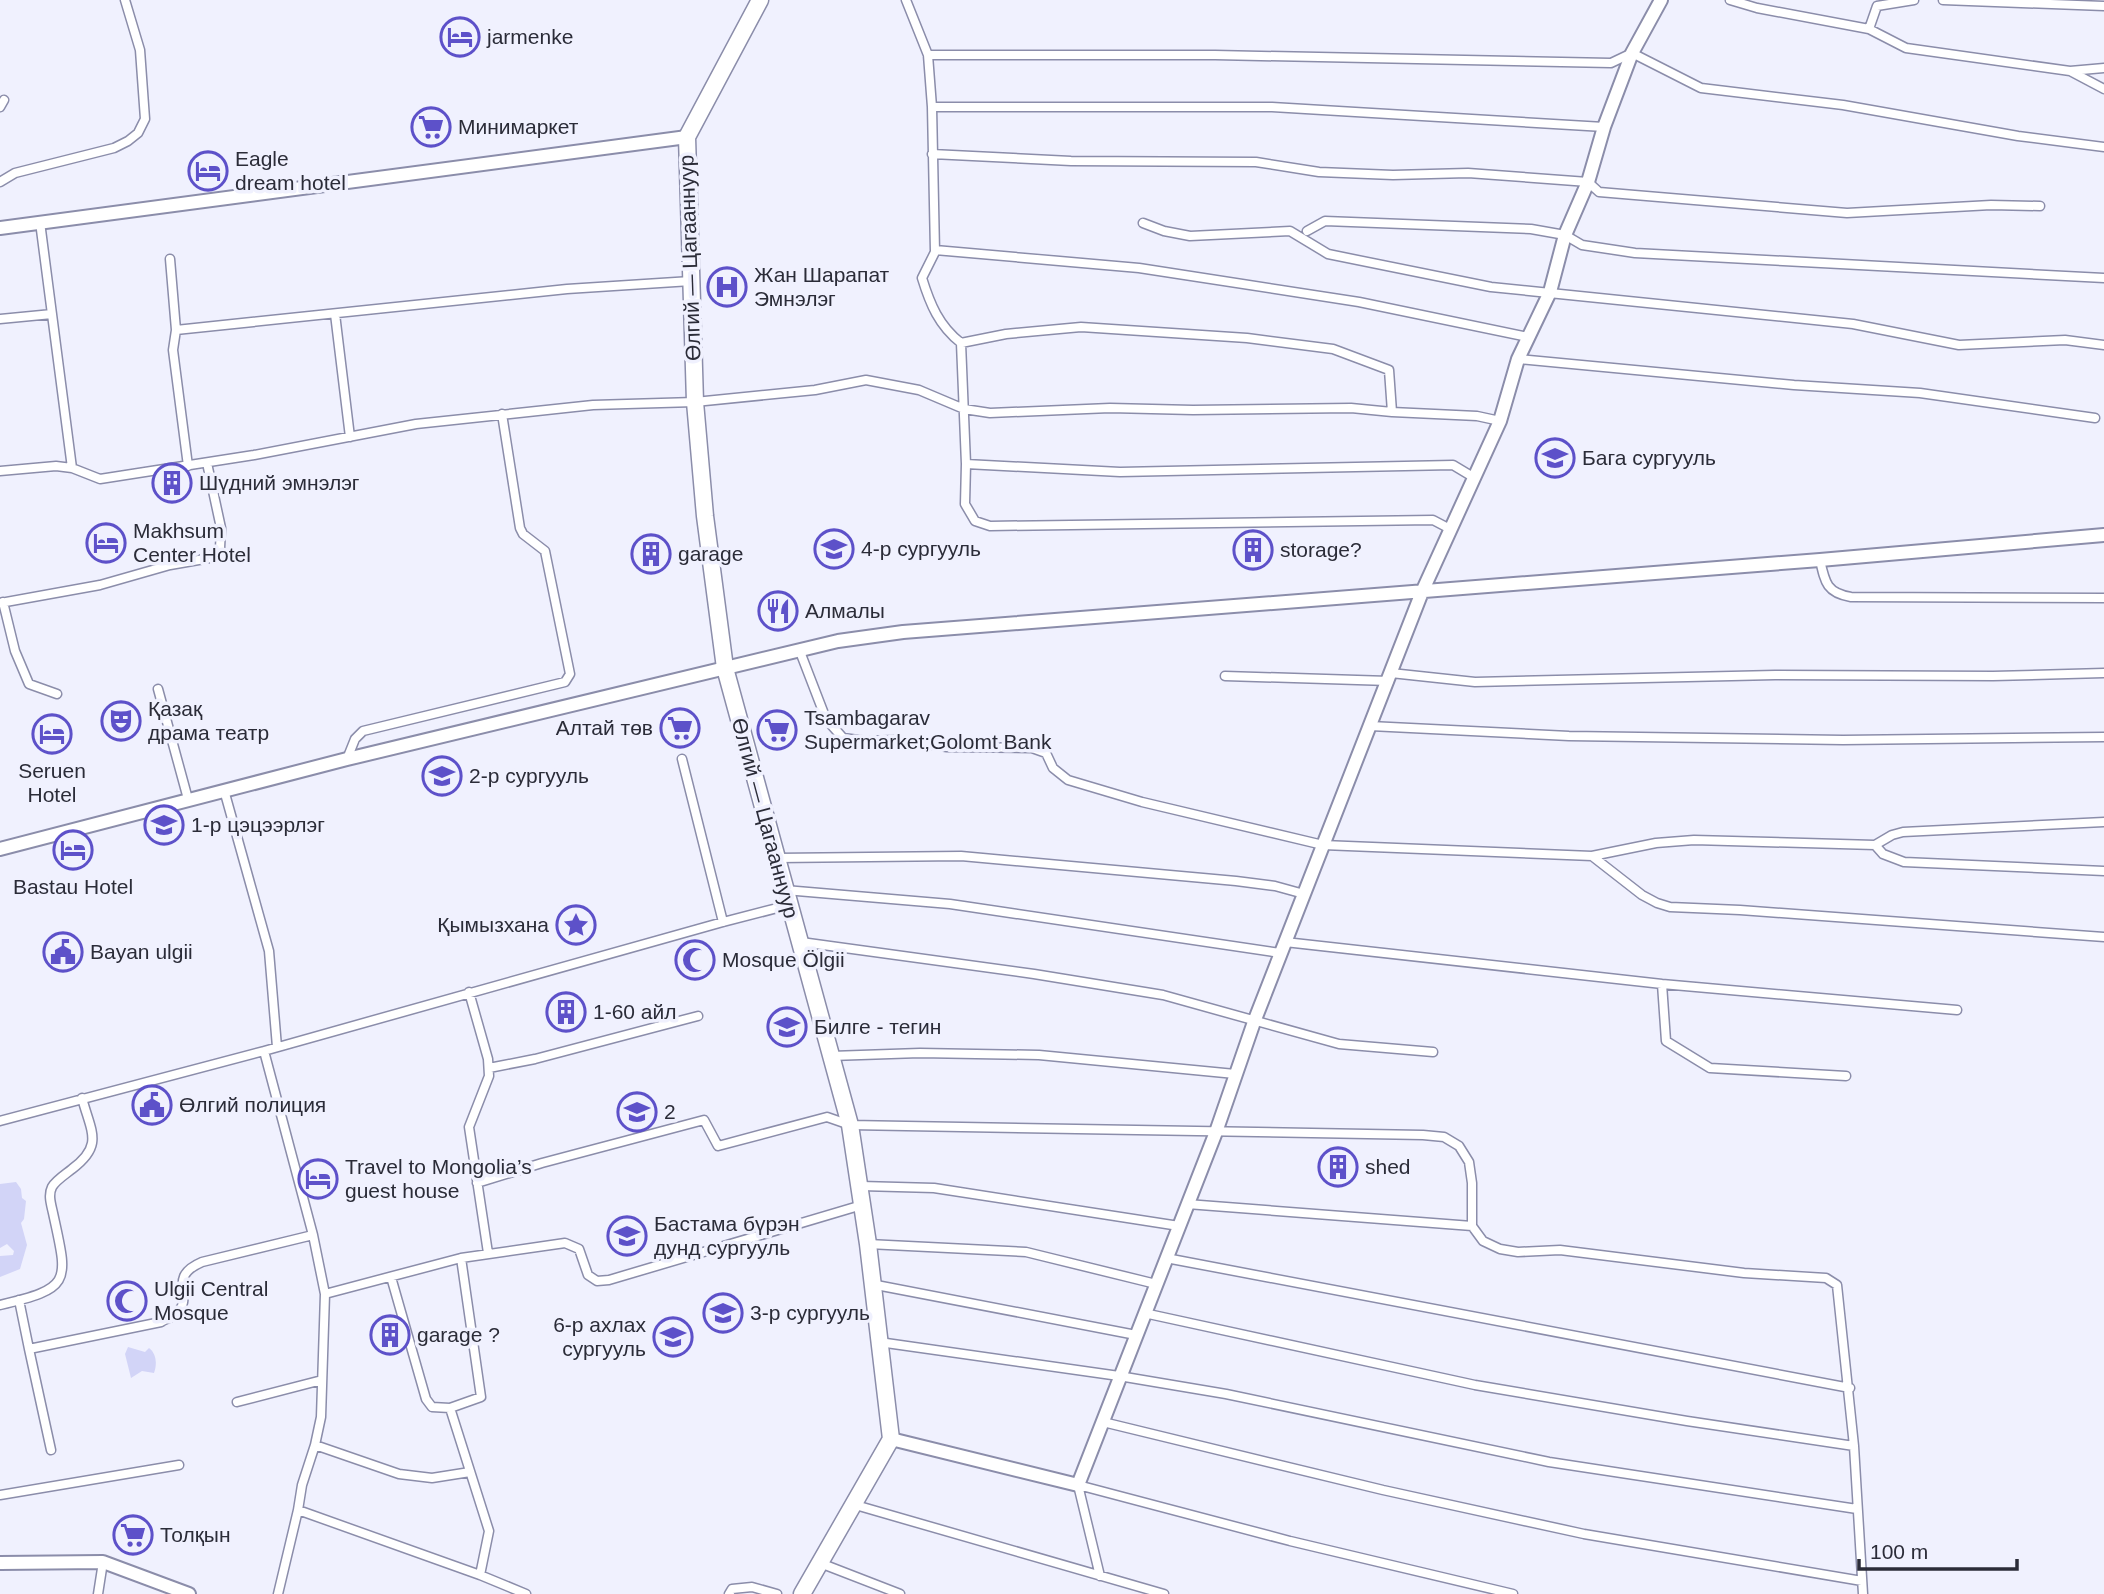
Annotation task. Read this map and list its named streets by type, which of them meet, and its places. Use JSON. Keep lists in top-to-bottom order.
{
  "streets": {
    "highway": ["Өлгий — Цагааннуур"]
  },
  "places": {
    "hotel": [
      "jarmenke",
      "Eagle dream hotel",
      "Makhsum Center Hotel",
      "Seruen Hotel",
      "Bastau Hotel",
      "Travel to Mongolia’s guest house"
    ],
    "supermarket": [
      "Минимаркет",
      "Алтай төв",
      "Tsambagarav Supermarket;Golomt Bank",
      "Толқын"
    ],
    "hospital": ["Жан Шарапат Эмнэлэг"],
    "school or university": [
      "Бага сургууль",
      "4-р сургууль",
      "2-р сургууль",
      "1-р цэцээрлэг",
      "Билге - тегин",
      "2",
      "Бастама бүрэн дунд сургууль",
      "3-р сургууль",
      "6-р ахлах сургууль"
    ],
    "building": [
      "Шүдний эмнэлэг",
      "storage?",
      "garage",
      "1-60 айл",
      "shed",
      "garage ?"
    ],
    "restaurant": ["Алмалы"],
    "theatre": ["Қазақ драма театр"],
    "place": ["Қымызхана"],
    "public building": ["Bayan ulgii", "Өлгий полиция"],
    "mosque": ["Mosque Ölgii", "Ulgii Central Mosque"]
  },
  "scale_bar": "100 m"
}
